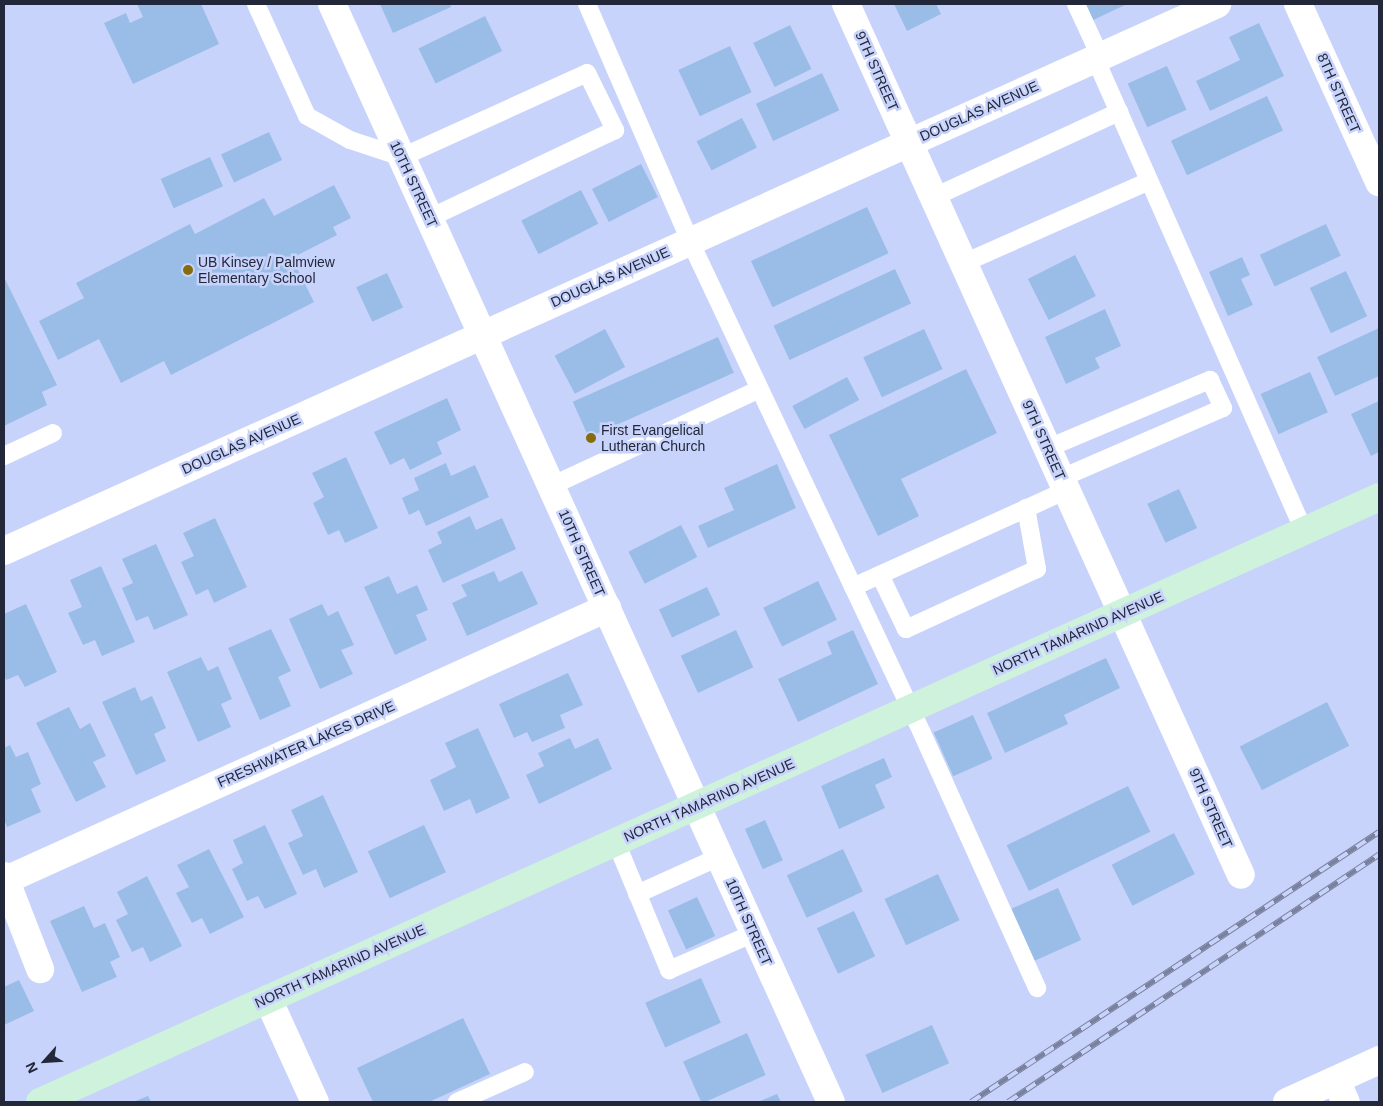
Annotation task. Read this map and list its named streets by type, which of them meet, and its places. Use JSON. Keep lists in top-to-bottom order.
{
  "streets": {
    "street": [
      "9TH STREET",
      "8TH STREET",
      "DOUGLAS AVENUE",
      "10TH STREET",
      "NORTH TAMARIND AVENUE",
      "FRESHWATER LAKES DRIVE"
    ]
  },
  "crossings": [
    ["9TH STREET", "DOUGLAS AVENUE"],
    ["9TH STREET", "NORTH TAMARIND AVENUE"],
    ["DOUGLAS AVENUE", "10TH STREET"],
    ["10TH STREET", "NORTH TAMARIND AVENUE"],
    ["10TH STREET", "FRESHWATER LAKES DRIVE"]
  ],
  "places": ["UB Kinsey / Palmview Elementary School", "First Evangelical Lutheran Church"],
  "north": "bottom left"
}
